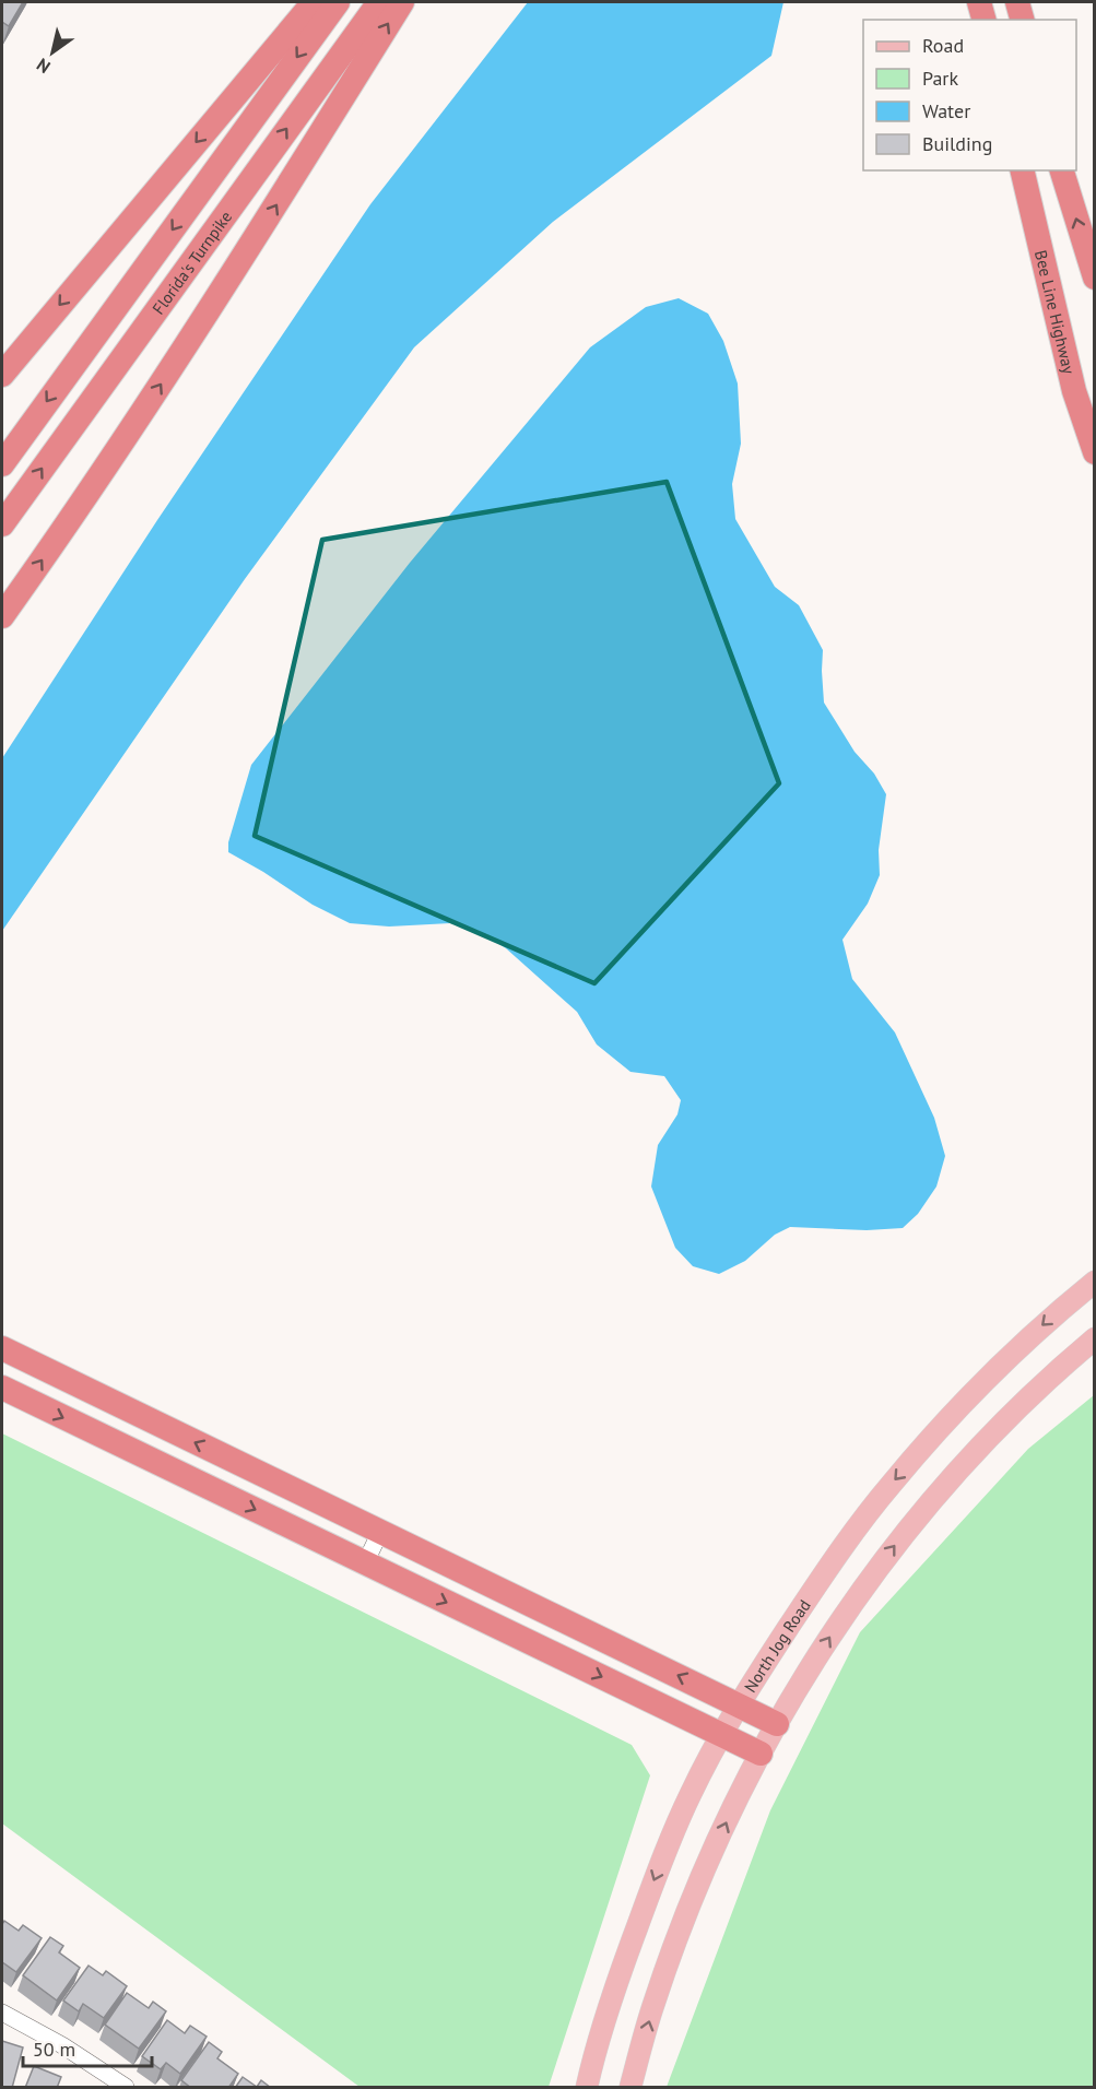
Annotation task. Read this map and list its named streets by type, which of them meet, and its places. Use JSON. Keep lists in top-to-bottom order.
{
  "streets": {
    "highway": ["Florida's Turnpike", "Bee Line Highway"],
    "main road": ["North Jog Road"]
  },
  "legend": [
    "Road",
    "Park",
    "Water",
    "Building"
  ],
  "scale_bar": "50 m",
  "north": "bottom left"
}
